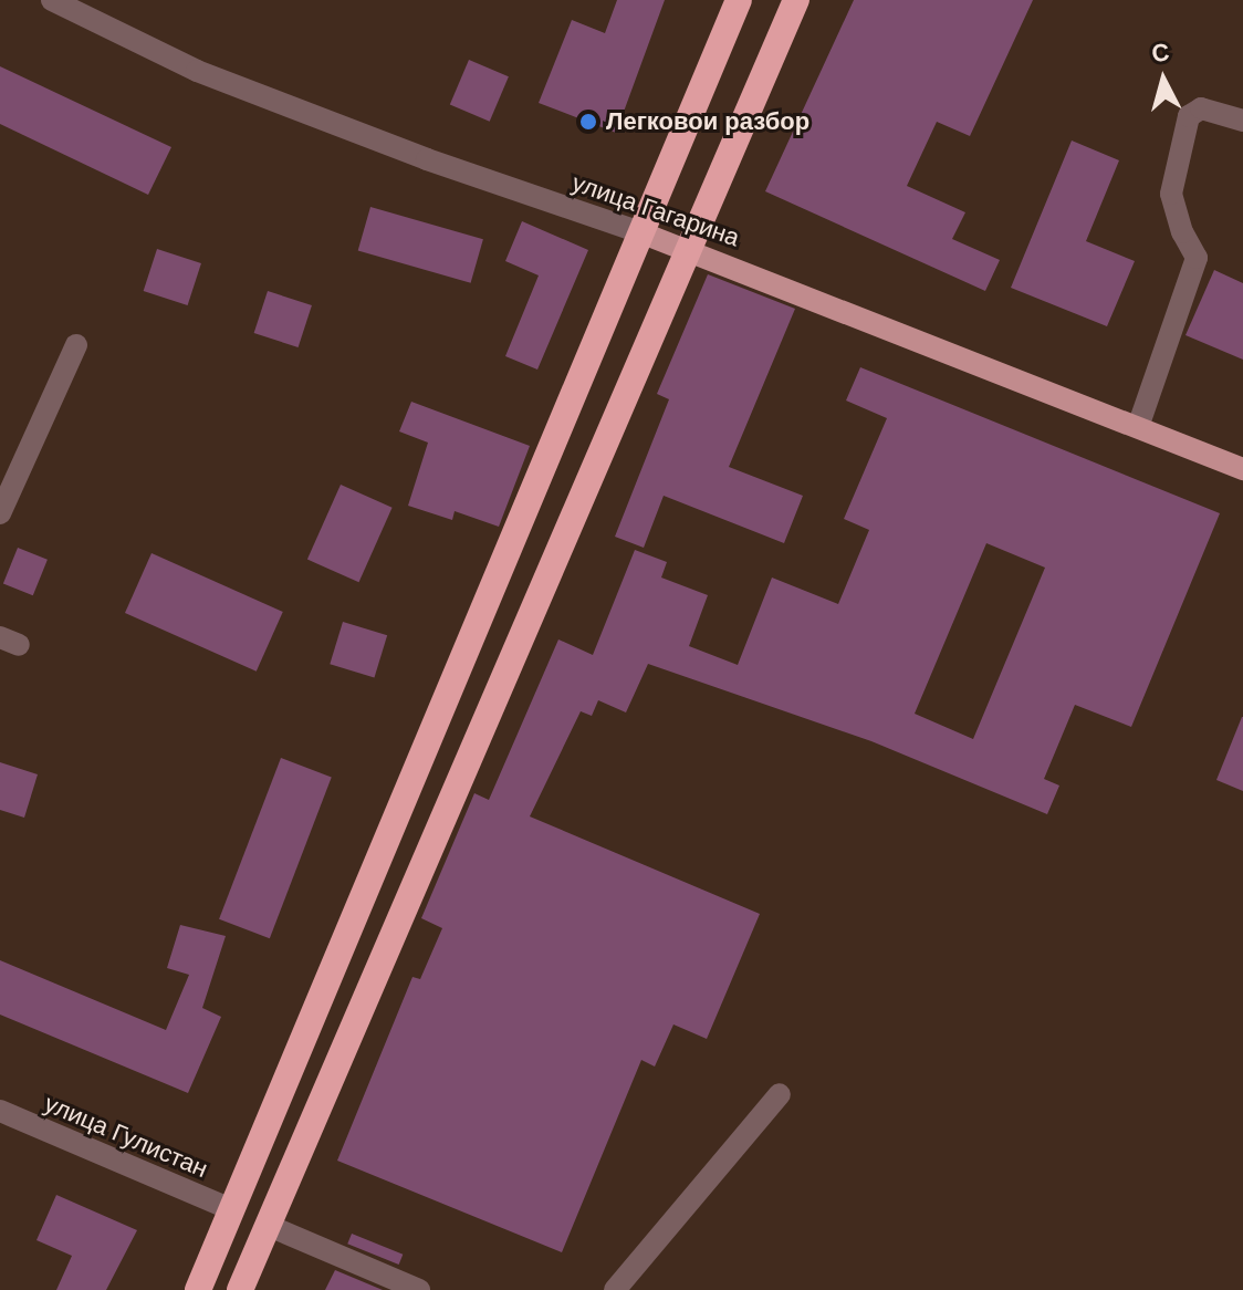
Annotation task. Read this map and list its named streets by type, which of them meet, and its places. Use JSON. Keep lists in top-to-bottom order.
{
  "streets": {
    "main road": ["улица Гагарина"],
    "street": ["улица Гулистан"]
  },
  "places": ["Легковои разбор"],
  "north": "top"
}
